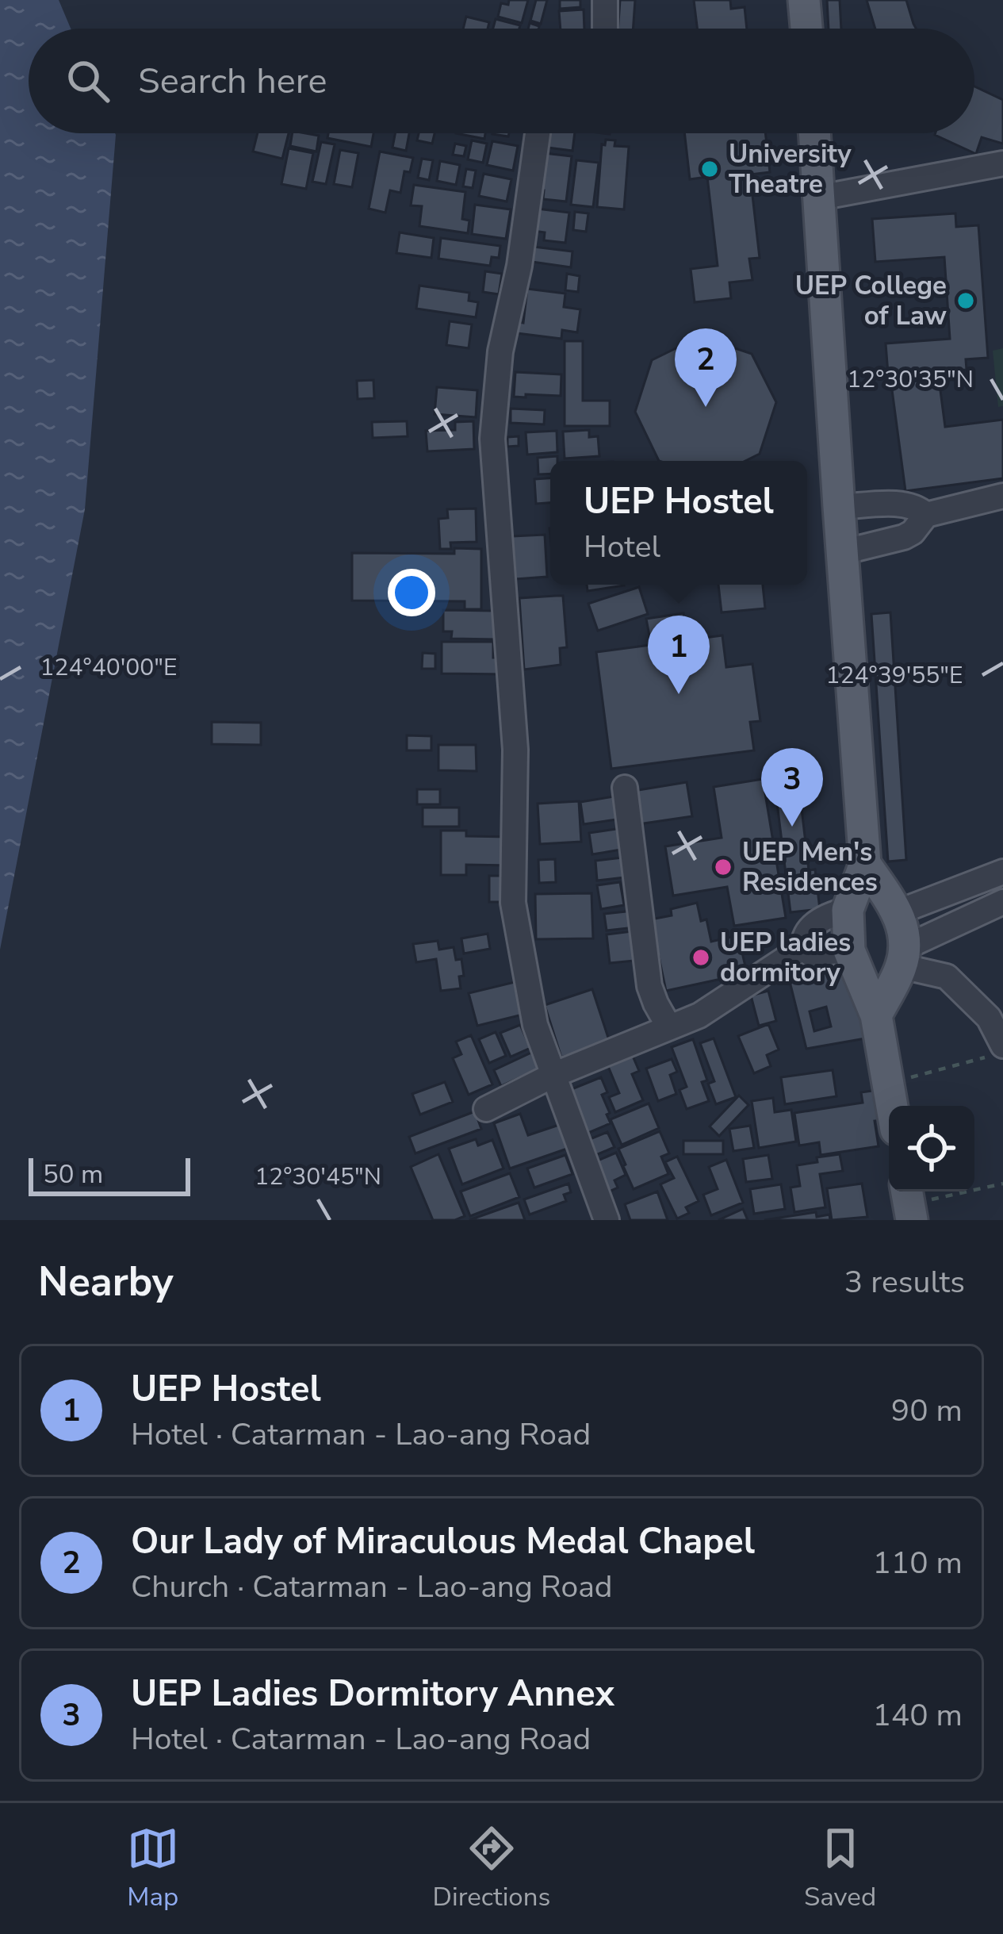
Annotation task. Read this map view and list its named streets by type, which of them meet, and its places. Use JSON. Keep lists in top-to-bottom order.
{
  "places": [
    "University Theatre",
    "UEP College of Law",
    "UEP Men's Residences",
    "UEP ladies dormitory"
  ],
  "scale_bar": "50 m",
  "page": {
    "search": "Search here",
    "pins": ["2", "1", "3"],
    "popup": ["UEP Hostel", "Hotel"],
    "scale": "50 m",
    "heading": ["Nearby", "3 results"],
    "list": [
      {
        "mark": "1",
        "name": "UEP Hostel",
        "note": "Hotel · Catarman - Lao-ang Road",
        "value": "90 m"
      },
      {
        "mark": "2",
        "name": "Our Lady of Miraculous Medal Chapel",
        "note": "Church · Catarman - Lao-ang Road",
        "value": "110 m"
      },
      {
        "mark": "3",
        "name": "UEP Ladies Dormitory Annex",
        "note": "Hotel · Catarman - Lao-ang Road",
        "value": "140 m"
      }
    ],
    "nav": ["Map", "Directions", "Saved"]
  },
  "coordinates": [
    "12°30'35\"N",
    "124°40'00\"E",
    "124°39'55\"E",
    "12°30'45\"N"
  ]
}
